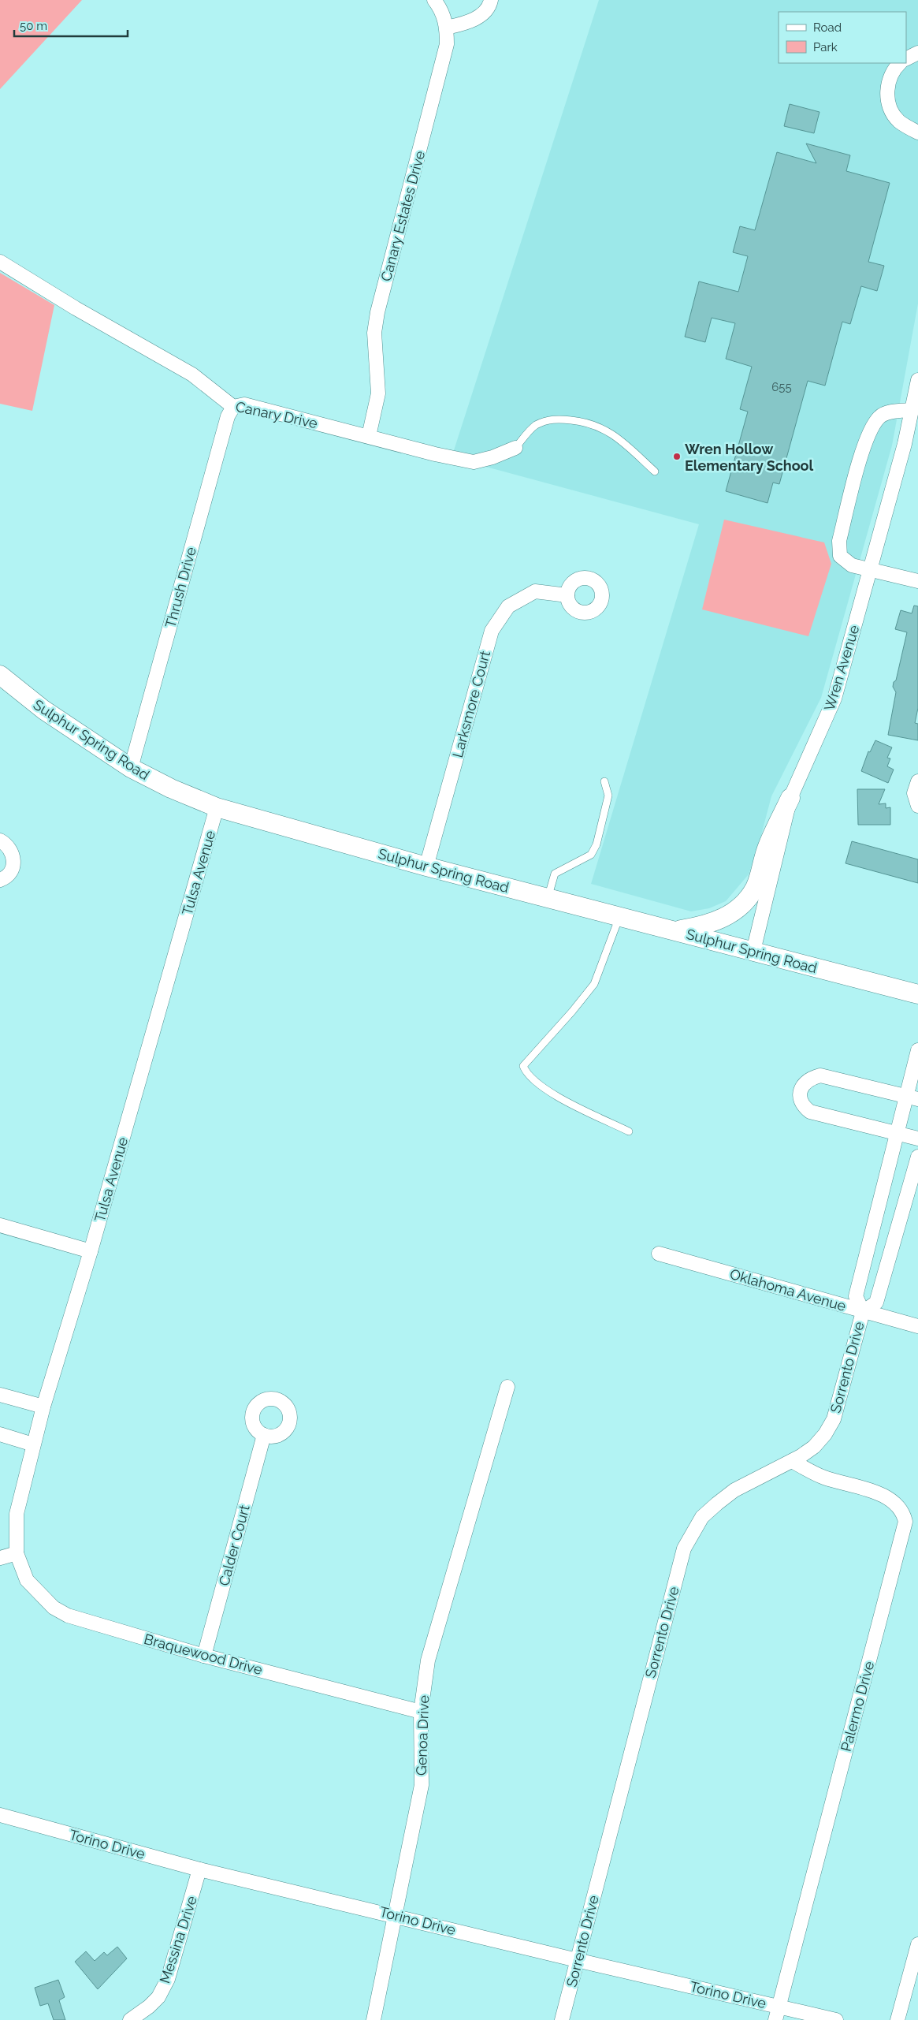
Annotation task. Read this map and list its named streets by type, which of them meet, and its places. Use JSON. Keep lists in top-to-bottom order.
{
  "streets": {
    "main road": ["Sulphur Spring Road"],
    "street": [
      "Canary Estates Drive",
      "Canary Drive",
      "Thrush Drive",
      "Wren Avenue",
      "Larksmore Court",
      "Tulsa Avenue",
      "Oklahoma Avenue",
      "Sorrento Drive",
      "Calder Court",
      "Braquewood Drive",
      "Palermo Drive",
      "Genoa Drive",
      "Torino Drive",
      "Messina Drive"
    ]
  },
  "crossings": [
    ["Canary Estates Drive", "Canary Drive"],
    ["Canary Drive", "Thrush Drive"],
    ["Thrush Drive", "Sulphur Spring Road"],
    ["Wren Avenue", "Sulphur Spring Road"],
    ["Larksmore Court", "Sulphur Spring Road"],
    ["Sulphur Spring Road", "Tulsa Avenue"],
    ["Tulsa Avenue", "Braquewood Drive"],
    ["Oklahoma Avenue", "Sorrento Drive"],
    ["Sorrento Drive", "Palermo Drive"],
    ["Sorrento Drive", "Torino Drive"],
    ["Calder Court", "Braquewood Drive"],
    ["Braquewood Drive", "Genoa Drive"],
    ["Palermo Drive", "Torino Drive"],
    ["Genoa Drive", "Torino Drive"],
    ["Torino Drive", "Messina Drive"]
  ],
  "places": ["Wren Hollow Elementary School"],
  "house_numbers": ["655"],
  "legend": ["Road", "Park"],
  "scale_bar": "50 m"
}
